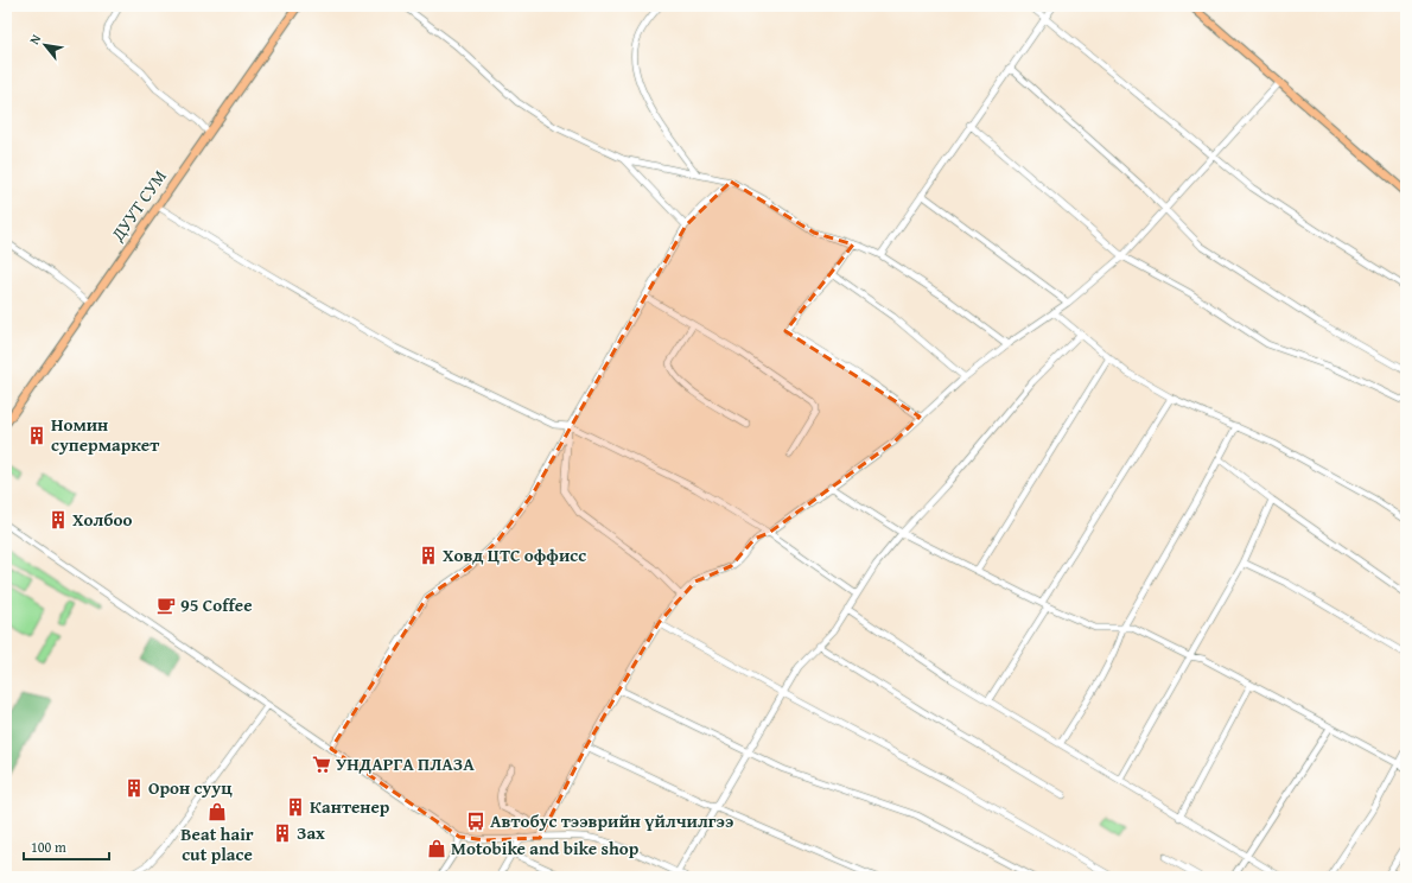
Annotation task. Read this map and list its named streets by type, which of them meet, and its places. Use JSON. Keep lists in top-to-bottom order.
{
  "streets": {
    "main road": ["ДУУТ СУМ"]
  },
  "places": {
    "building": [
      "Номин супермаркет",
      "Холбоо",
      "Ховд ЦТС оффисс",
      "Орон сууц",
      "Кантенер",
      "Зах"
    ],
    "cafe": ["95 Coffee"],
    "supermarket": ["УНДАРГА ПЛАЗА"],
    "shop": ["Beat hair cut place", "Motobike and bike shop"],
    "bus stop": ["Автобус тээврийн үйлчилгээ"]
  },
  "scale_bar": "100 m",
  "north": "top left"
}
